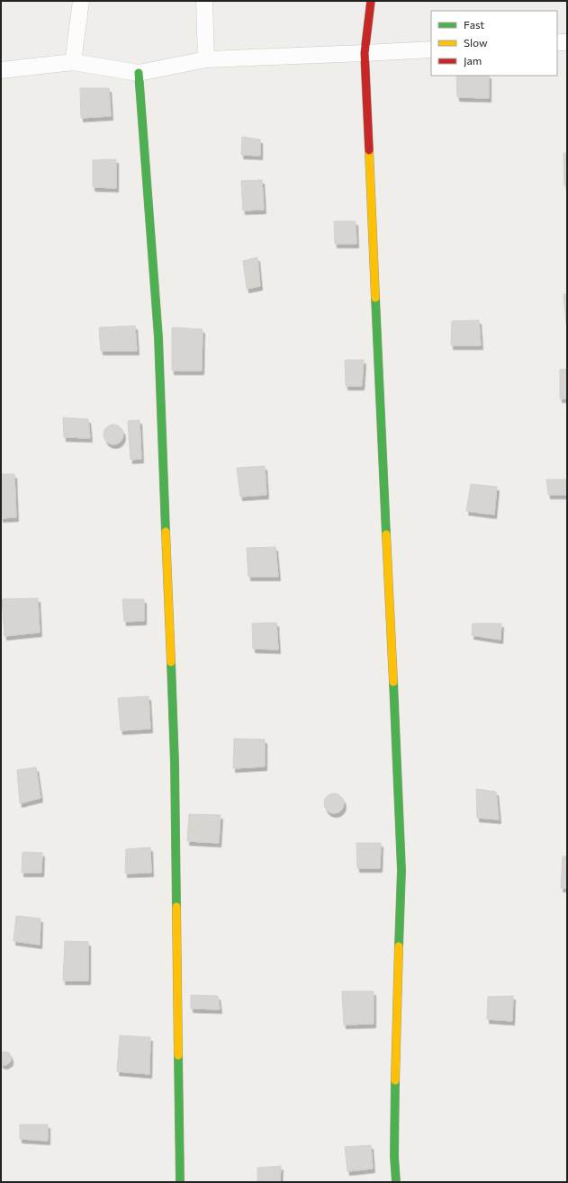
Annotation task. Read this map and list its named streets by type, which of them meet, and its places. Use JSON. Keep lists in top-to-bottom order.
{
  "legend": ["Fast", "Slow", "Jam"]
}
